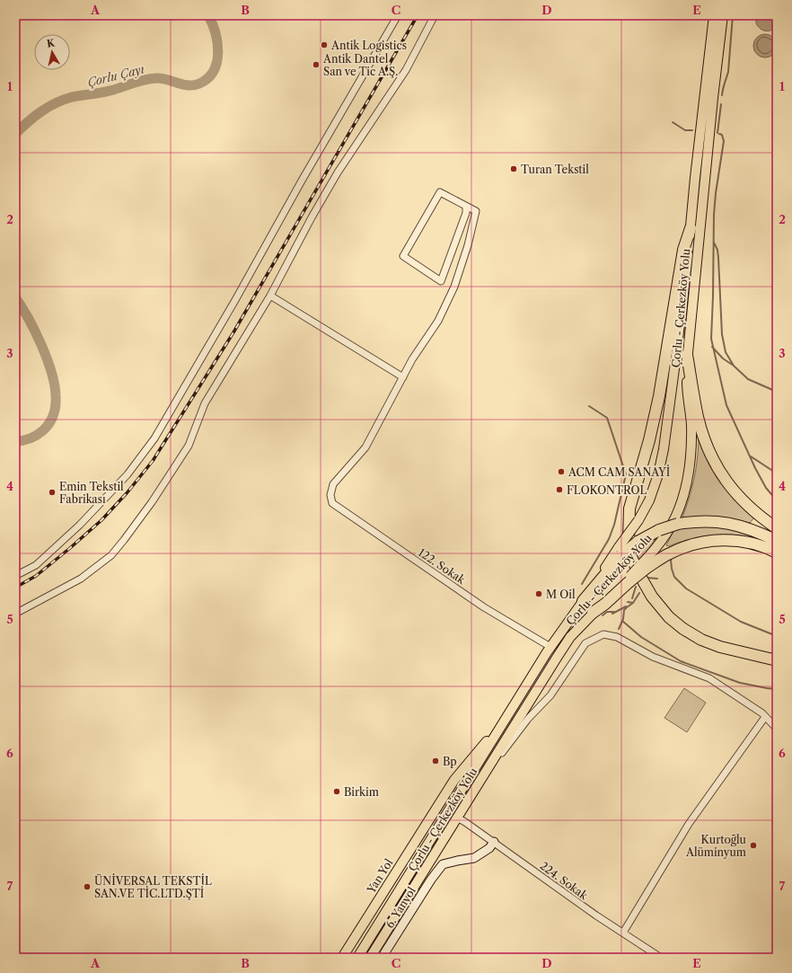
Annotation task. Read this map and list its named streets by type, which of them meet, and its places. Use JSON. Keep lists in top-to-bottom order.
{
  "streets": {
    "main road": ["Çorlu - Çerkezköy Yolu", "Yan Yol", "6. Yanyol"],
    "street": ["122. Sokak", "224. Sokak"]
  },
  "crossings": [
    ["Çorlu - Çerkezköy Yolu", "122. Sokak"],
    ["Çorlu - Çerkezköy Yolu", "Yan Yol"],
    ["Çorlu - Çerkezköy Yolu", "224. Sokak"],
    ["224. Sokak", "6. Yanyol"]
  ],
  "water": ["Çorlu Çayı"],
  "places": [
    "Antik Logistics",
    "Antik Dantel San ve Tic A.Ş.",
    "Turan Tekstil",
    "ACM CAM SANAYİ",
    "FLOKONTROL",
    "Emin Tekstil Fabrikası",
    "M Oil",
    "Bp",
    "Birkim",
    "Kurtoğlu Alüminyum",
    "ÜNİVERSAL TEKSTİL SAN.VE TİC.LTD.ŞTİ"
  ],
  "north": "top",
  "grid": {
    "columns": [
      "A",
      "B",
      "C",
      "D",
      "E"
    ],
    "rows": [
      "1",
      "2",
      "3",
      "4",
      "5",
      "6",
      "7"
    ]
  }
}
